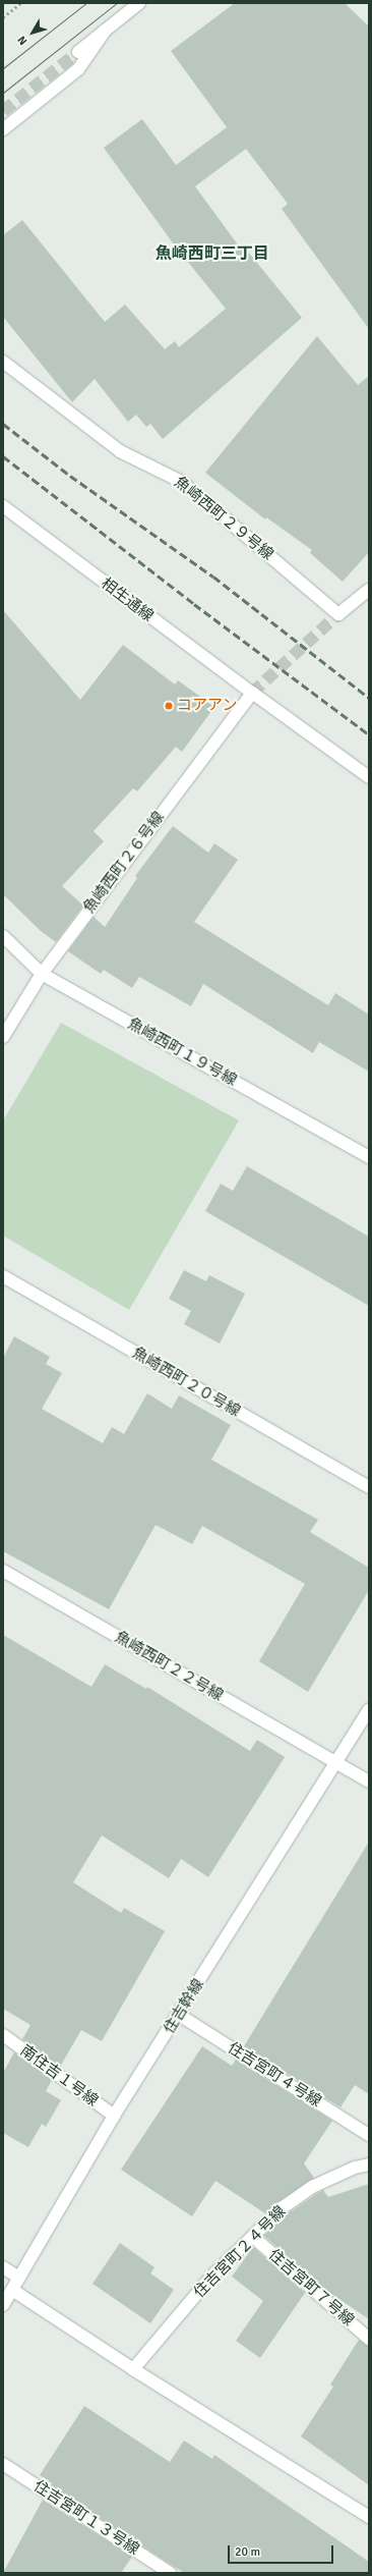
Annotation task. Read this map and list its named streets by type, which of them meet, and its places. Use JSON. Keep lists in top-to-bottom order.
{
  "streets": {
    "street": [
      "魚崎西町２９号線",
      "相生通線",
      "魚崎西町２６号線",
      "魚崎西町１９号線",
      "魚崎西町２０号線",
      "魚崎西町２２号線",
      "住吉幹線",
      "住吉宮町４号線",
      "南住吉１号線",
      "住吉宮町２４号線",
      "住吉宮町７号線",
      "住吉宮町１３号線"
    ]
  },
  "crossings": [
    ["相生通線", "魚崎西町２６号線"],
    ["魚崎西町２６号線", "魚崎西町１９号線"],
    ["魚崎西町２２号線", "住吉幹線"],
    ["住吉幹線", "住吉宮町４号線"],
    ["住吉幹線", "南住吉１号線"],
    ["住吉宮町２４号線", "住吉宮町７号線"]
  ],
  "districts": ["魚崎西町三丁目"],
  "places": ["コアアン"],
  "scale_bar": "20 m",
  "north": "bottom left"
}
